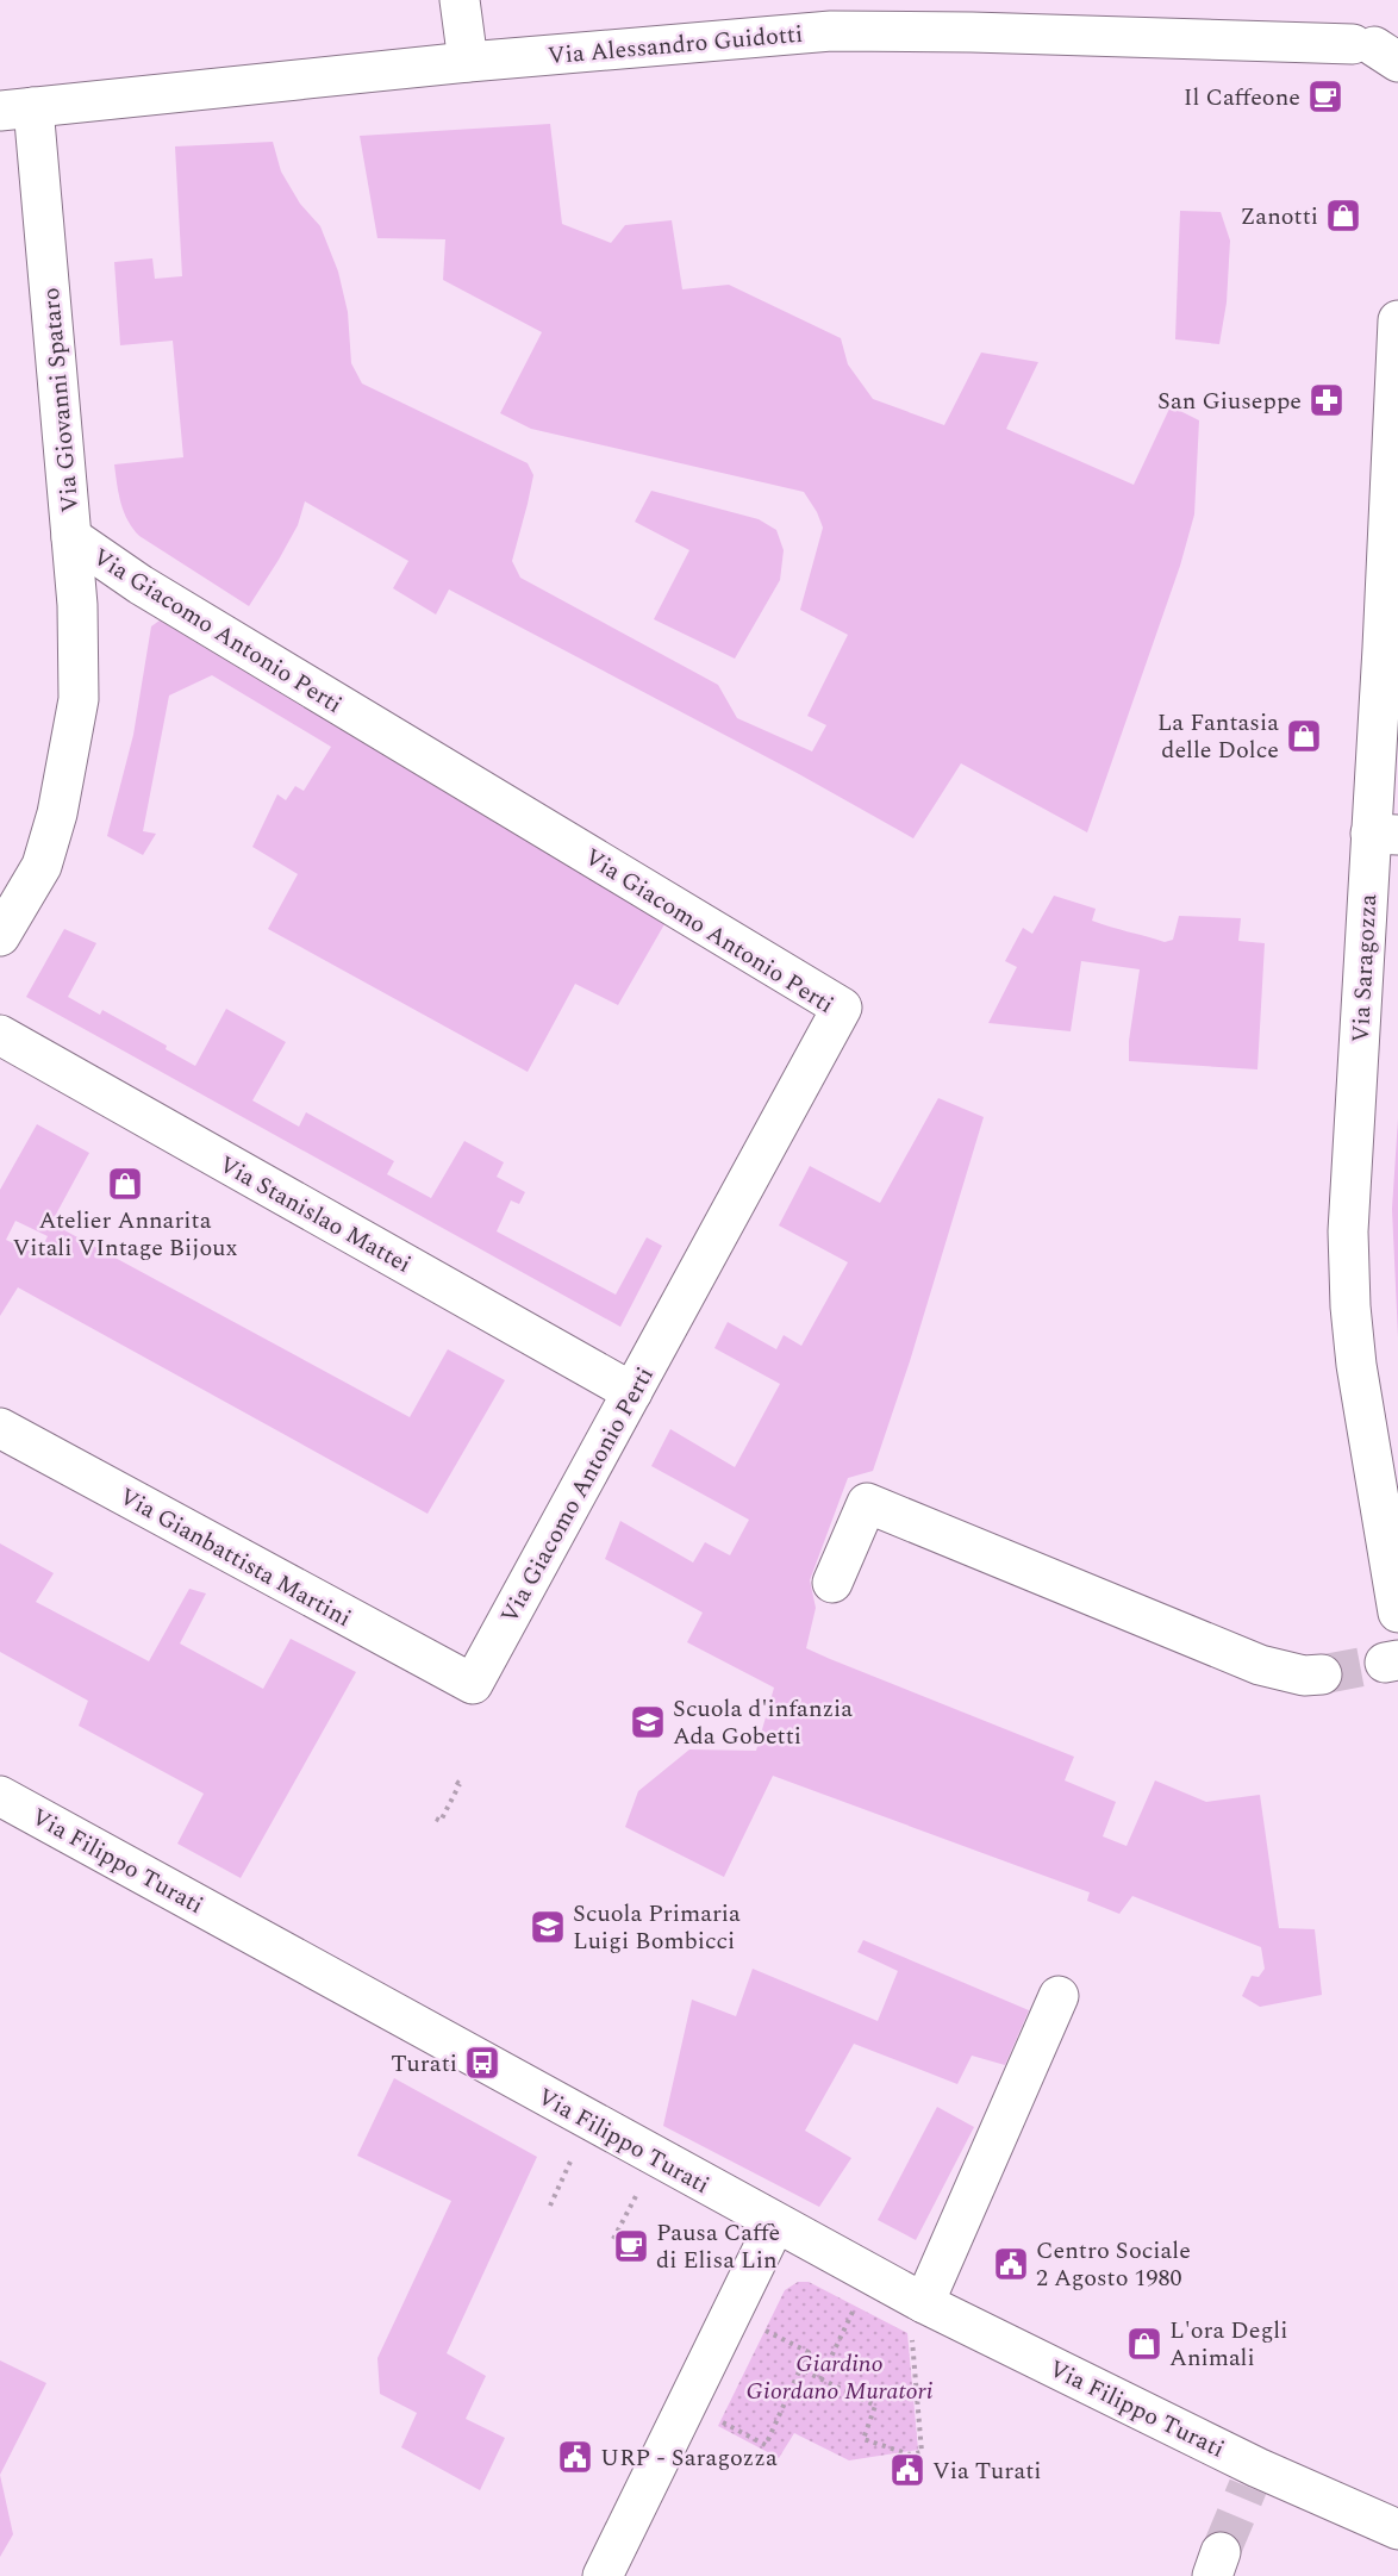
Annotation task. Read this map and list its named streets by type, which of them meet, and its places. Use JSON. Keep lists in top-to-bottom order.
{
  "streets": {
    "street": [
      "Via Alessandro Guidotti",
      "Via Giovanni Spataro",
      "Via Giacomo Antonio Perti",
      "Via Saragozza",
      "Via Stanislao Mattei",
      "Via Gianbattista Martini",
      "Via Filippo Turati"
    ]
  },
  "crossings": [
    ["Via Alessandro Guidotti", "Via Giovanni Spataro"],
    ["Via Giovanni Spataro", "Via Giacomo Antonio Perti"],
    ["Via Giacomo Antonio Perti", "Via Stanislao Mattei"],
    ["Via Giacomo Antonio Perti", "Via Gianbattista Martini"]
  ],
  "parks": ["Giardino Giordano Muratori"],
  "places": {
    "cafe": ["Il Caffeone", "Pausa Caffè di Elisa Lin"],
    "shop": [
      "Zanotti",
      "La Fantasia delle Dolce",
      "Atelier Annarita Vitali VIntage Bijoux",
      "L'ora Degli Animali"
    ],
    "pharmacy": ["San Giuseppe"],
    "school or university": ["Scuola d'infanzia Ada Gobetti", "Scuola Primaria Luigi Bombicci"],
    "bus stop": ["Turati"],
    "public building": ["Centro Sociale 2 Agosto 1980", "URP - Saragozza", "Via Turati"]
  }
}
